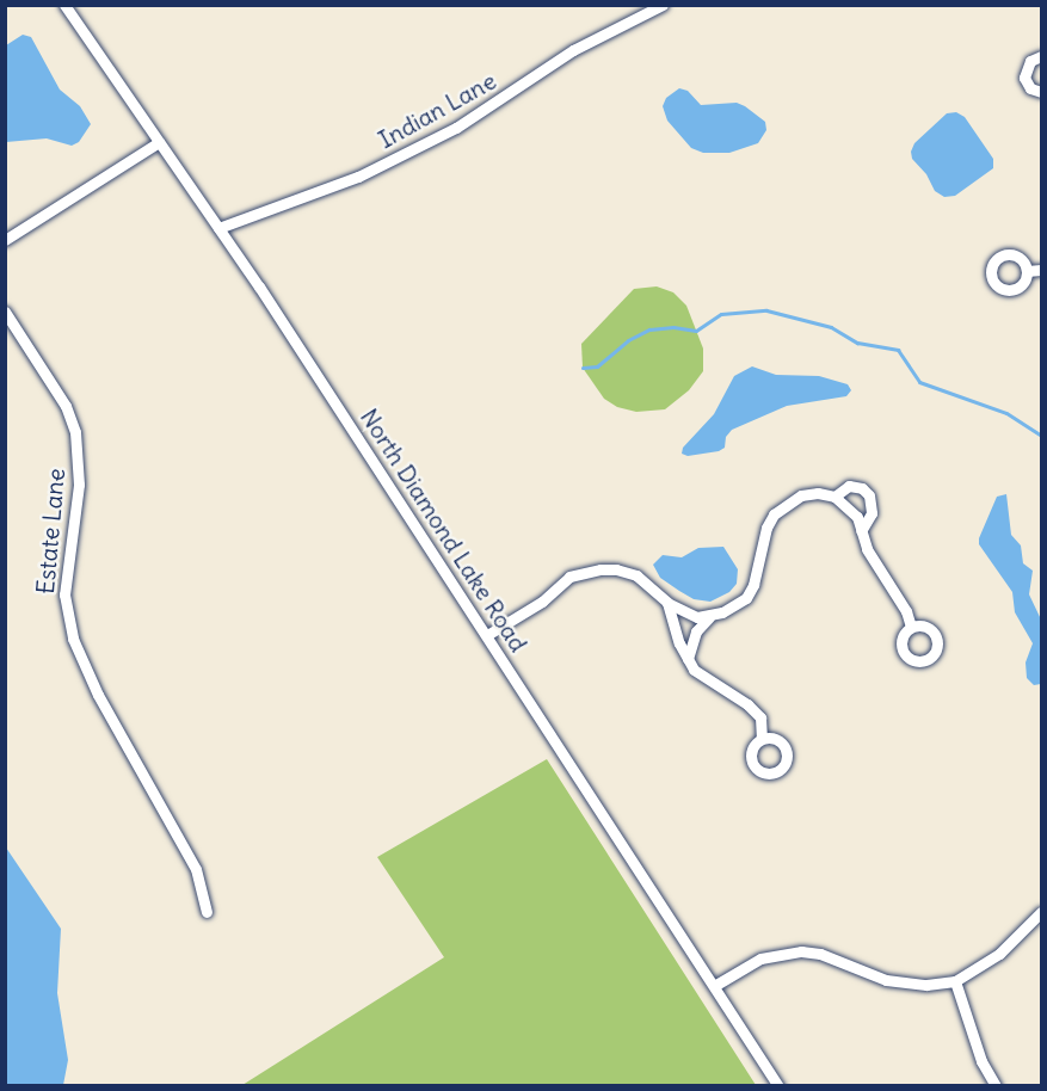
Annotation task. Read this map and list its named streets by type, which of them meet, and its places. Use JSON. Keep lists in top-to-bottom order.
{
  "streets": {
    "street": ["Indian Lane", "North Diamond Lake Road", "Estate Lane"]
  },
  "crossings": [
    ["Indian Lane", "North Diamond Lake Road"]
  ]
}
